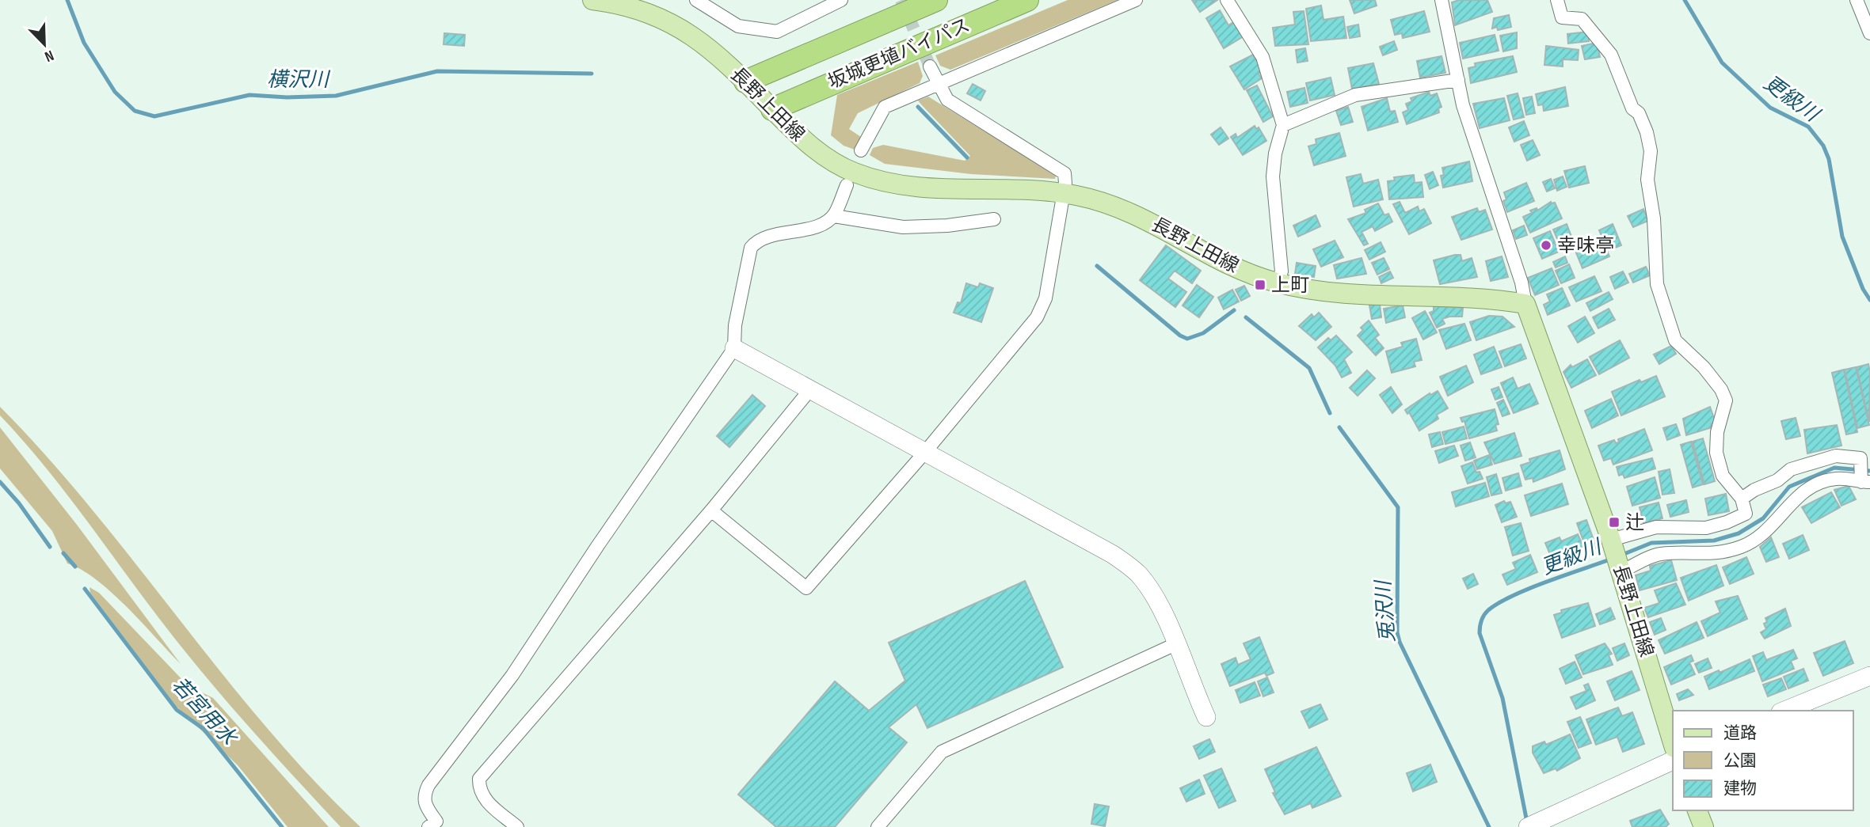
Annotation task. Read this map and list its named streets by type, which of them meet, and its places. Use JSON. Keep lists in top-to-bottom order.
{
  "streets": {
    "highway": ["坂城更埴バイパス"],
    "main road": ["長野上田線"]
  },
  "crossings": [
    ["坂城更埴バイパス", "長野上田線"]
  ],
  "water": [
    "横沢川",
    "更級川",
    "兎沢川",
    "若宮用水"
  ],
  "places": {
    "other": ["幸味亭"],
    "transit": ["上町", "辻"]
  },
  "legend": ["道路", "公園", "建物"],
  "north": "bottom right"
}
